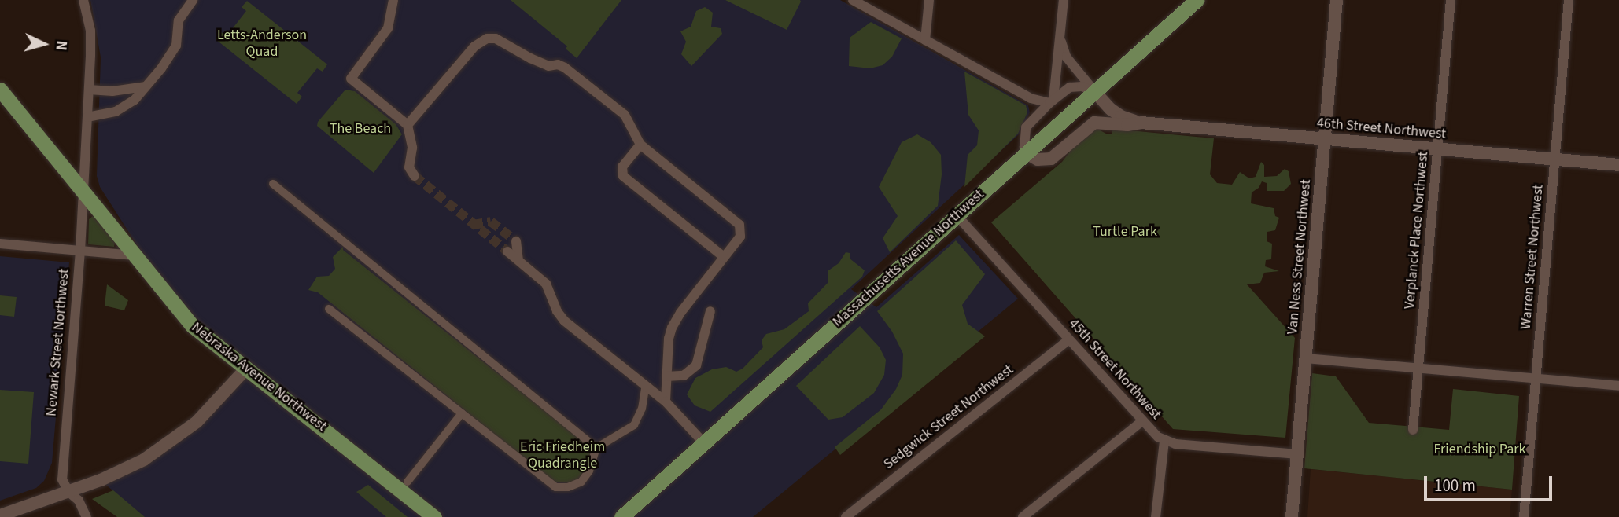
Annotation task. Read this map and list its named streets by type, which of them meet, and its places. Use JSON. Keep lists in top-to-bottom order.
{
  "streets": {
    "main road": ["Massachusetts Avenue Northwest", "Nebraska Avenue Northwest"],
    "street": [
      "46th Street Northwest",
      "Verplanck Place Northwest",
      "Van Ness Street Northwest",
      "Warren Street Northwest",
      "Newark Street Northwest",
      "45th Street Northwest",
      "Sedgwick Street Northwest"
    ]
  },
  "crossings": [
    ["46th Street Northwest", "Verplanck Place Northwest"],
    ["46th Street Northwest", "Van Ness Street Northwest"],
    ["46th Street Northwest", "Warren Street Northwest"],
    ["Massachusetts Avenue Northwest", "45th Street Northwest"],
    ["Newark Street Northwest", "Nebraska Avenue Northwest"],
    ["45th Street Northwest", "Sedgwick Street Northwest"]
  ],
  "parks": [
    "Letts-Anderson Quad",
    "The Beach",
    "Turtle Park",
    "Eric Friedheim Quadrangle",
    "Friendship Park"
  ],
  "scale_bar": "100 m",
  "north": "right"
}
